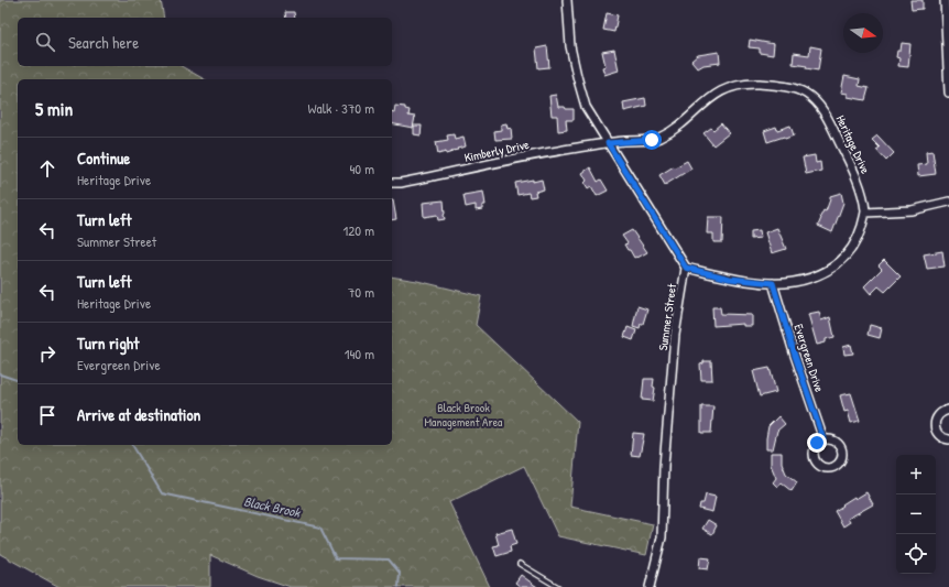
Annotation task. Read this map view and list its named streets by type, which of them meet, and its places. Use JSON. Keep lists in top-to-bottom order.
{
  "streets": {
    "street": [
      "Heritage Drive",
      "Kimberly Drive",
      "Summer Street",
      "Evergreen Drive"
    ]
  },
  "crossings": [
    ["Heritage Drive", "Kimberly Drive"],
    ["Heritage Drive", "Summer Street"],
    ["Heritage Drive", "Evergreen Drive"]
  ],
  "water": ["Black Brook"],
  "parks": ["Black Brook Management Area"],
  "north": "right",
  "page": {
    "search": "Search here",
    "heading": ["5 min", "Walk · 370 m"],
    "list": [
      ["Continue", "Heritage Drive", "40 m"],
      ["Turn left", "Summer Street", "120 m"],
      ["Turn left", "Heritage Drive", "70 m"],
      ["Turn right", "Evergreen Drive", "140 m"],
      "Arrive at destination"
    ],
    "map_buttons": ["+", "−"]
  }
}
